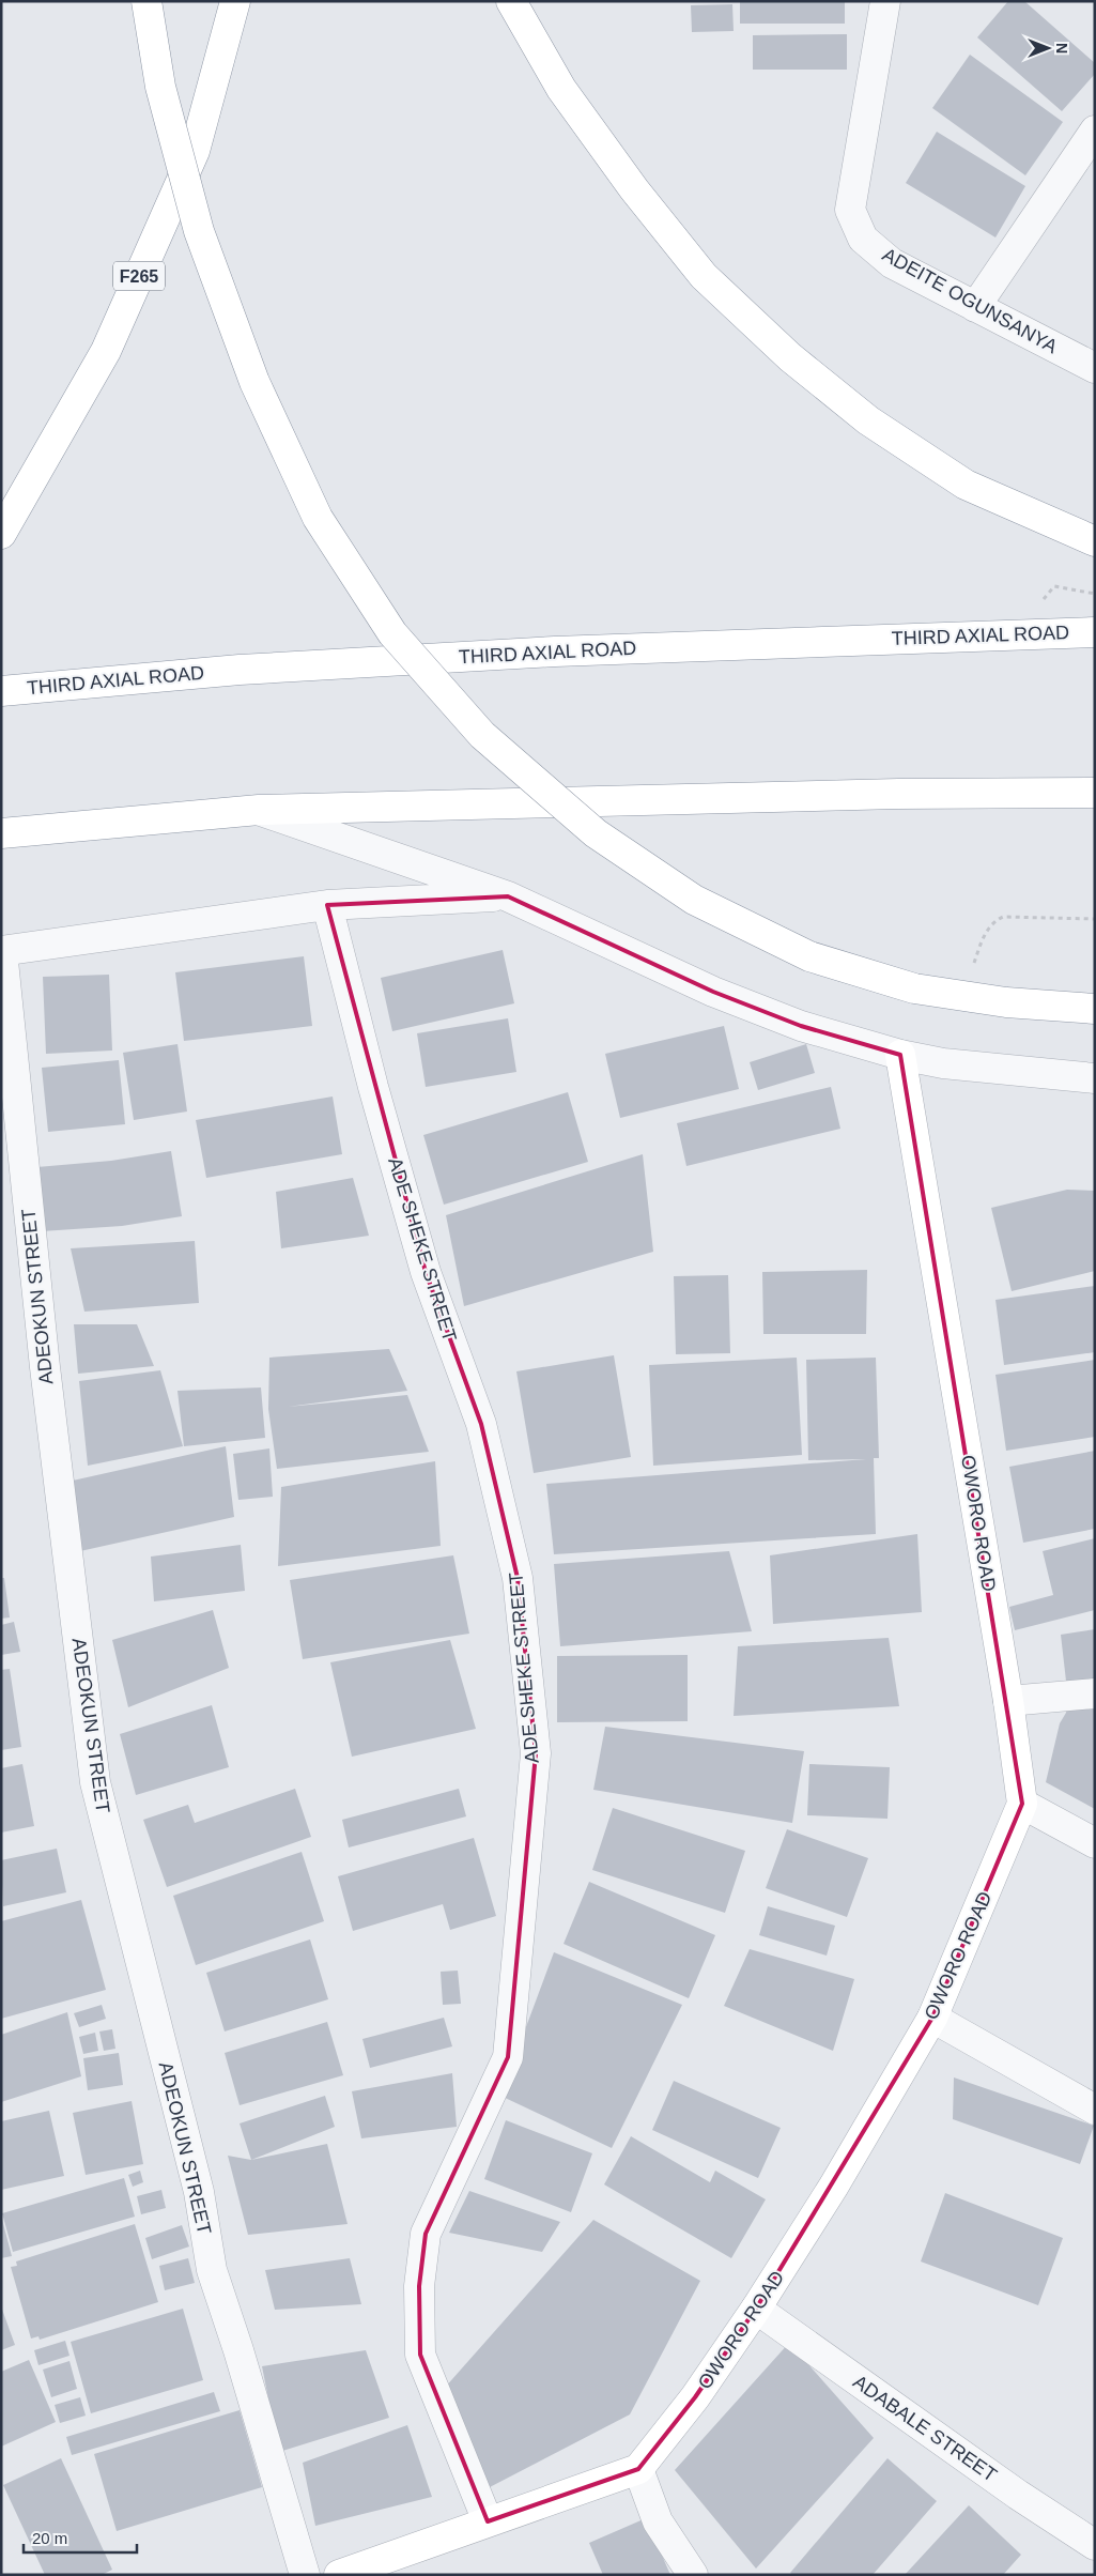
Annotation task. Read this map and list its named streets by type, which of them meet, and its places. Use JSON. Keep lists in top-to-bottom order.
{
  "streets": {
    "main road": ["F265", "THIRD AXIAL ROAD", "OWORO ROAD"],
    "street": [
      "ADEITE OGUNSANYA",
      "ADE SHEKE STREET",
      "ADEOKUN STREET",
      "ADABALE STREET"
    ]
  },
  "crossings": [
    ["OWORO ROAD", "ADABALE STREET"]
  ],
  "scale_bar": "20 m",
  "north": "right"
}
